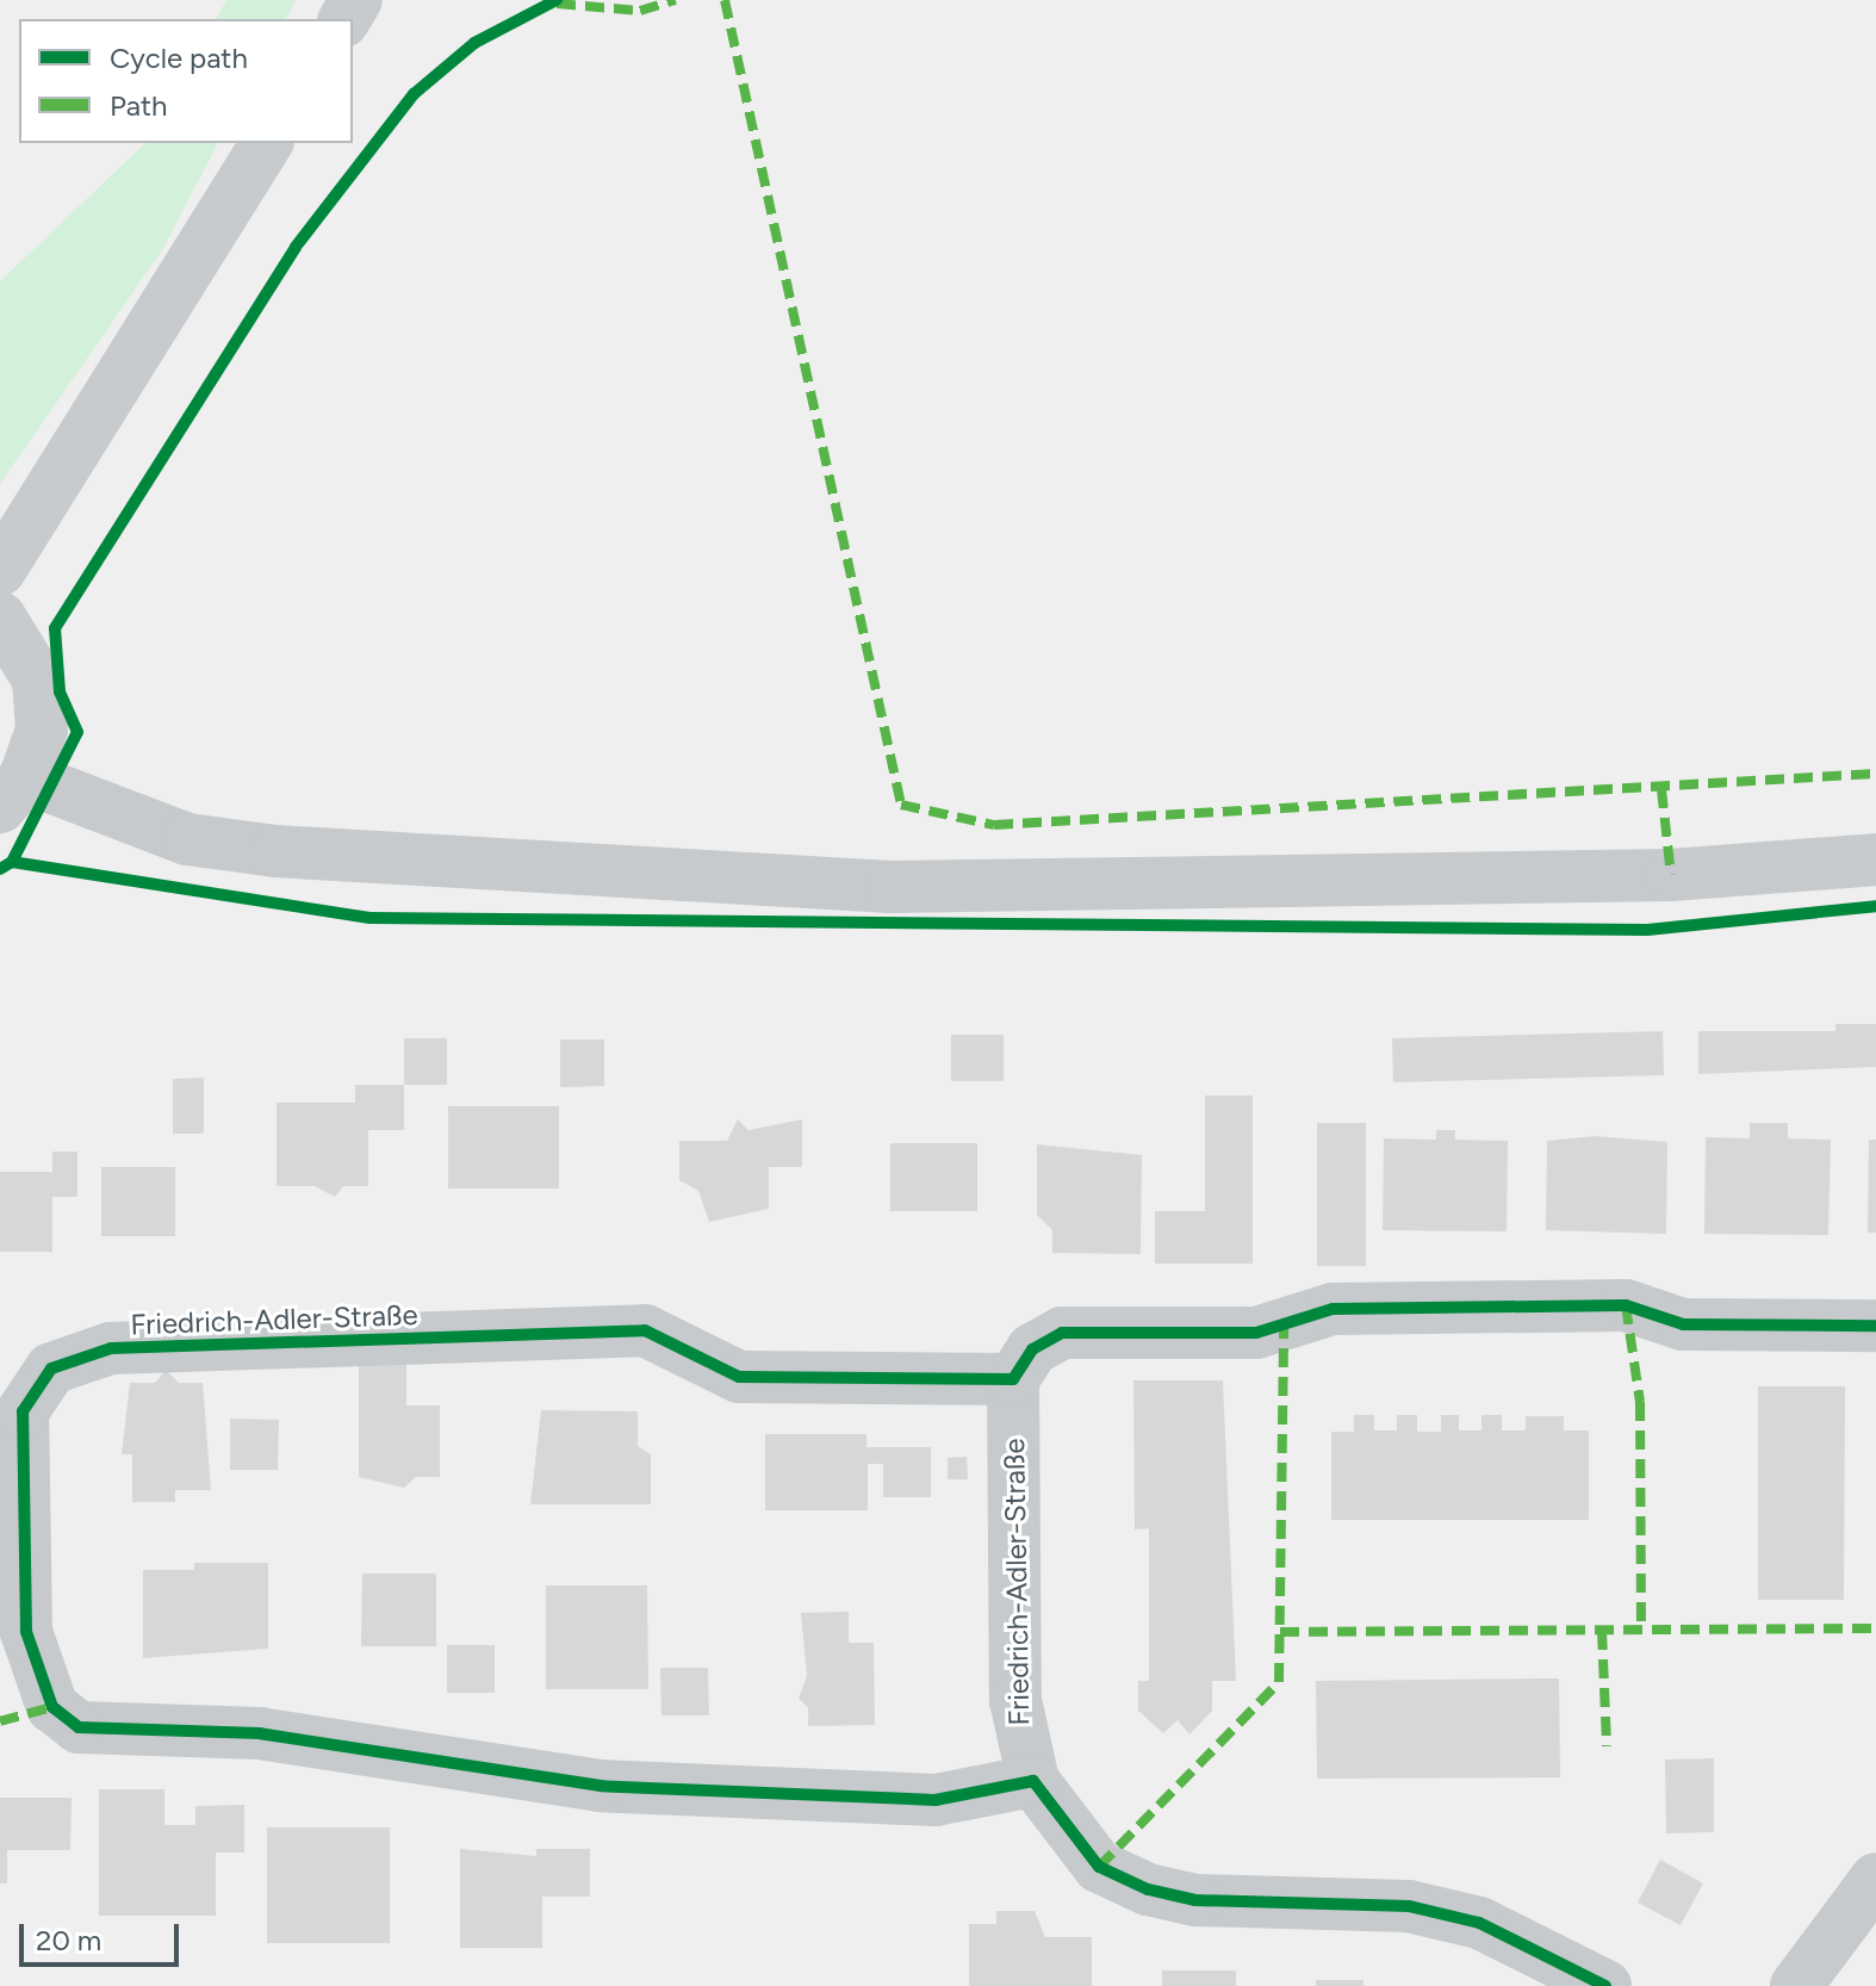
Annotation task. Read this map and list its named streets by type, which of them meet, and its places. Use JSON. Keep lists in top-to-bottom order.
{
  "streets": {
    "street": ["Friedrich-Adler-Straße"]
  },
  "legend": ["Cycle path", "Path"],
  "scale_bar": "20 m"
}
